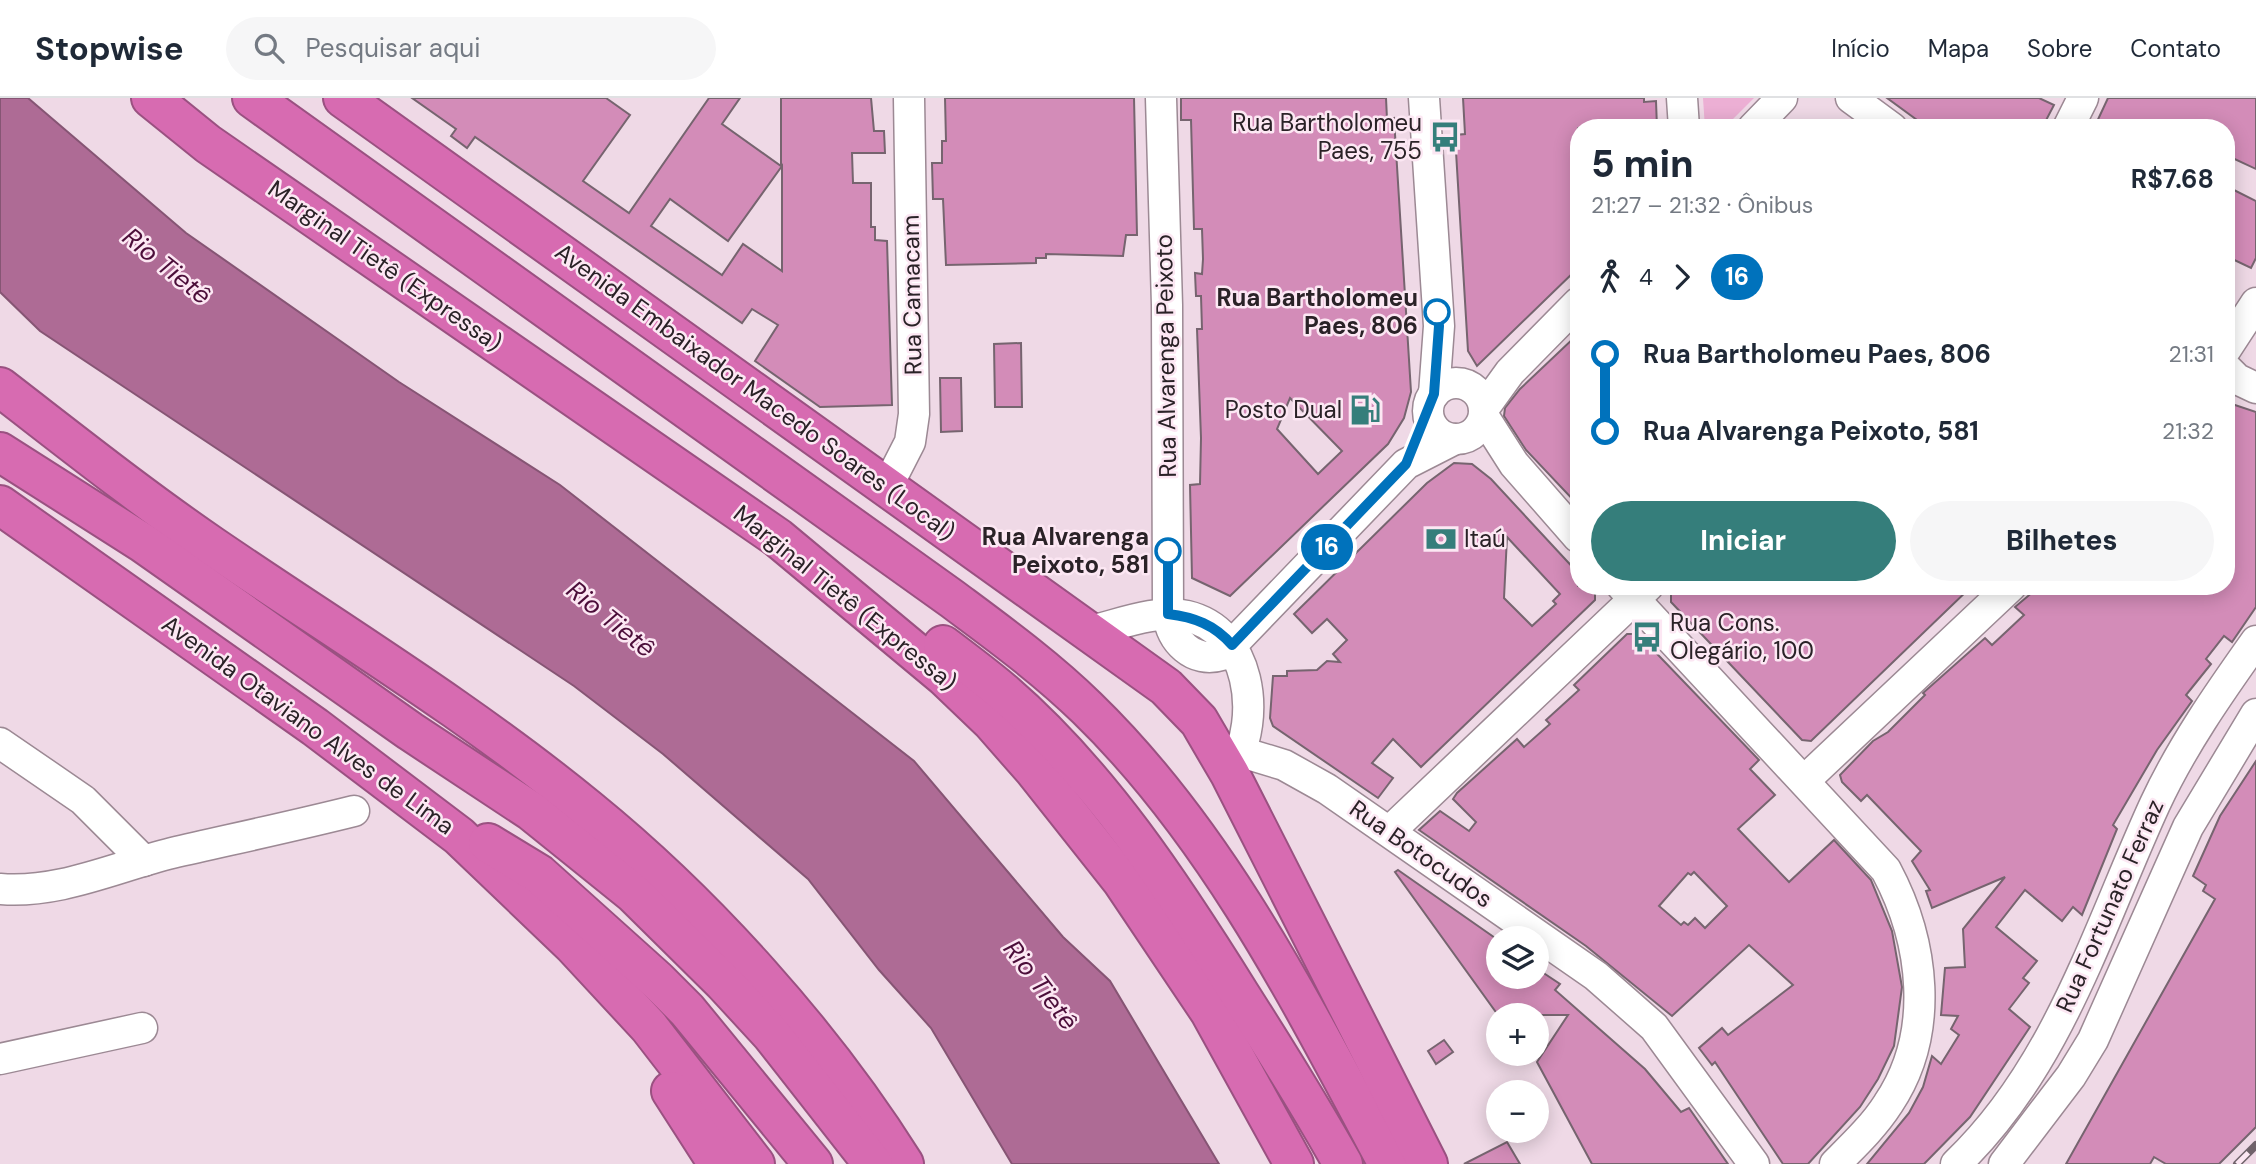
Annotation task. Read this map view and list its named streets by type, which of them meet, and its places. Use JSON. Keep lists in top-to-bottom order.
{
  "streets": {
    "highway": ["Marginal Tietê (Expressa)", "Avenida Embaixador Macedo Soares (Local)", "Avenida Otaviano Alves de Lima"],
    "street": [
      "Rua Camacam",
      "Rua Alvarenga Peixoto",
      "Rua Botocudos",
      "Rua Fortunato Ferraz"
    ]
  },
  "crossings": [
    ["Rua Camacam", "Avenida Embaixador Macedo Soares (Local)"],
    ["Avenida Embaixador Macedo Soares (Local)", "Rua Botocudos"]
  ],
  "water": ["Rio Tietê"],
  "places": {
    "bus stop": ["Rua Bartholomeu Paes, 755", "Rua Cons. Olegário, 100"],
    "other": ["Rua Bartholomeu Paes, 806", "Rua Alvarenga Peixoto, 581"],
    "fuel station": ["Posto Dual"],
    "bank": ["Itaú"]
  },
  "lines": ["bus line 16"],
  "page": {
    "header": "Stopwise",
    "search": "Pesquisar aqui",
    "nav": [
      "Início",
      "Mapa",
      "Sobre",
      "Contato"
    ],
    "on_map": "16",
    "heading": ["5 min", "21:27 – 21:32 · Ônibus", "R$7.68"],
    "legs": ["4", "16"],
    "list": [
      {
        "name": "Rua Bartholomeu Paes, 806",
        "value": "21:31"
      },
      {
        "name": "Rua Alvarenga Peixoto, 581",
        "value": "21:32"
      }
    ],
    "buttons": ["Iniciar", "Bilhetes"],
    "map_buttons": ["+", "−"]
  }
}
